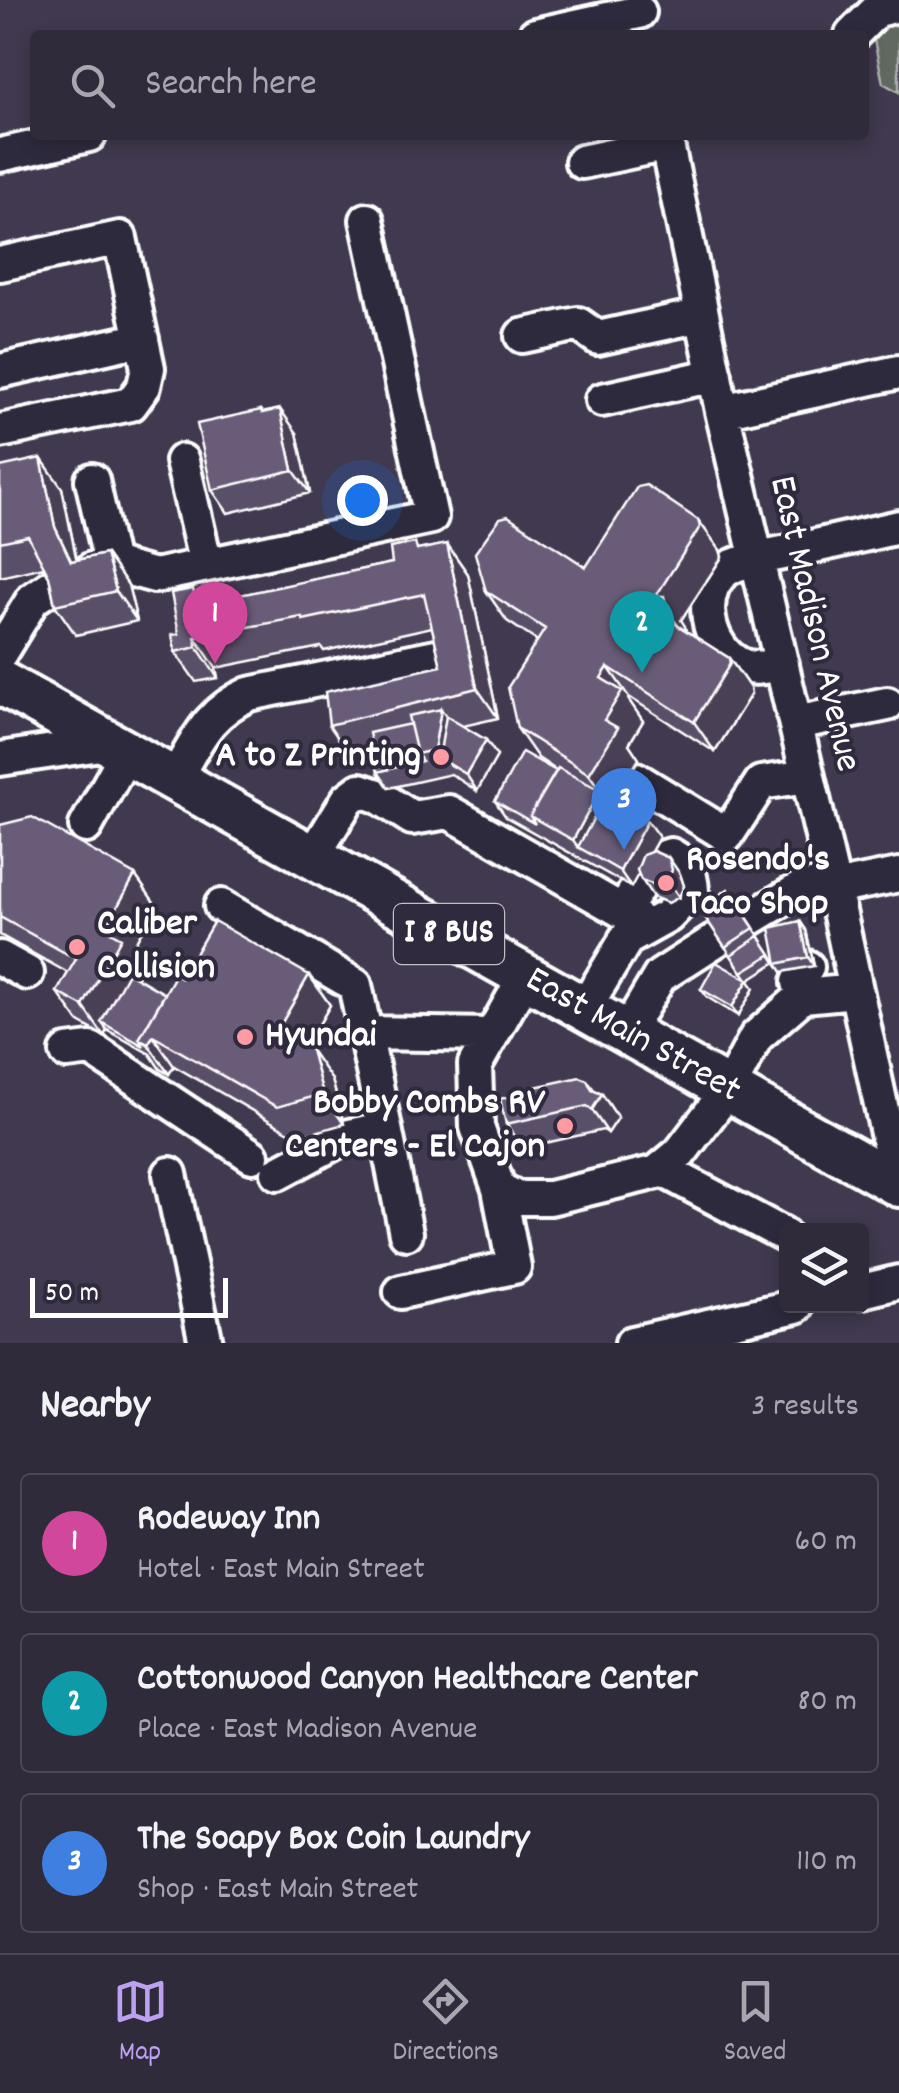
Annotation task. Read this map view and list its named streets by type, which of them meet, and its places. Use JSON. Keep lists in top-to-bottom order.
{
  "streets": {
    "main road": ["I 8 BUS", "East Main Street"],
    "street": ["East Madison Avenue"]
  },
  "crossings": [
    ["East Madison Avenue", "East Main Street"]
  ],
  "places": [
    "A to Z Printing",
    "Rosendo's Taco Shop",
    "Caliber Collision",
    "Hyundai",
    "Bobby Combs RV Centers - El Cajon"
  ],
  "scale_bar": "50 m",
  "page": {
    "search": "Search here",
    "pins": ["1", "2", "3"],
    "scale": "50 m",
    "heading": ["Nearby", "3 results"],
    "list": [
      {
        "mark": "1",
        "name": "Rodeway Inn",
        "note": "Hotel · East Main Street",
        "value": "60 m"
      },
      {
        "mark": "2",
        "name": "Cottonwood Canyon Healthcare Center",
        "note": "Place · East Madison Avenue",
        "value": "80 m"
      },
      {
        "mark": "3",
        "name": "The Soapy Box Coin Laundry",
        "note": "Shop · East Main Street",
        "value": "110 m"
      }
    ],
    "nav": ["Map", "Directions", "Saved"]
  }
}
